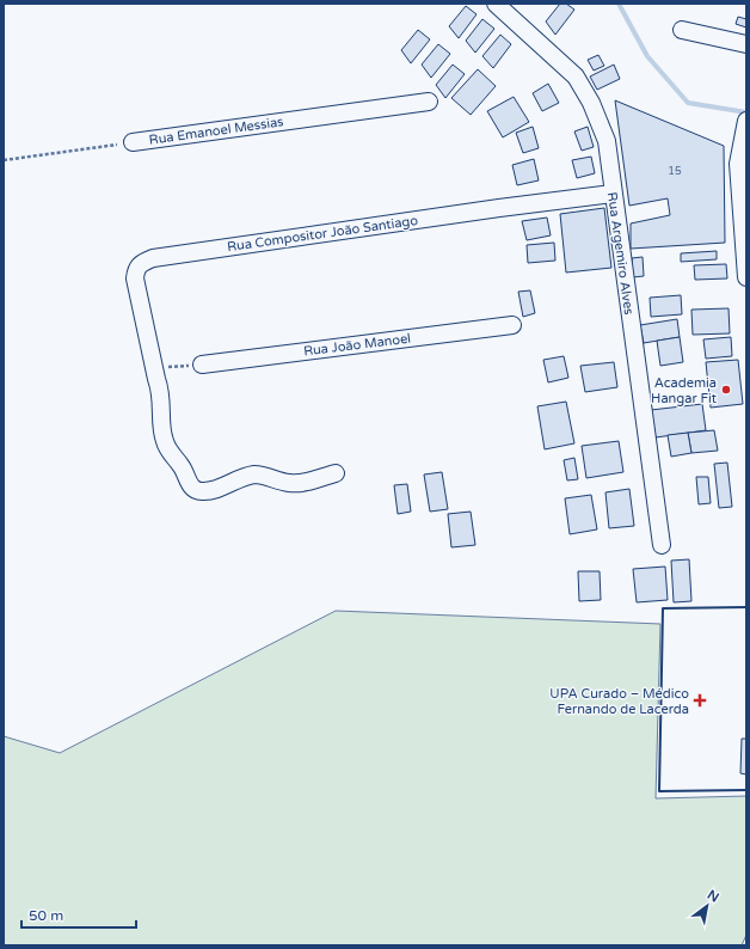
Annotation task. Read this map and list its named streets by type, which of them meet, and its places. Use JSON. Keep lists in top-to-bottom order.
{
  "streets": {
    "street": [
      "Rua Emanoel Messias",
      "Rua Compositor João Santiago",
      "Rua Argemiro Alves",
      "Rua João Manoel"
    ]
  },
  "crossings": [
    ["Rua Compositor João Santiago", "Rua Argemiro Alves"]
  ],
  "places": {
    "other": ["Academia Hangar Fit"],
    "health": ["UPA Curado – Médico Fernando de Lacerda"]
  },
  "house_numbers": ["15"],
  "scale_bar": "50 m",
  "north": "top right"
}
